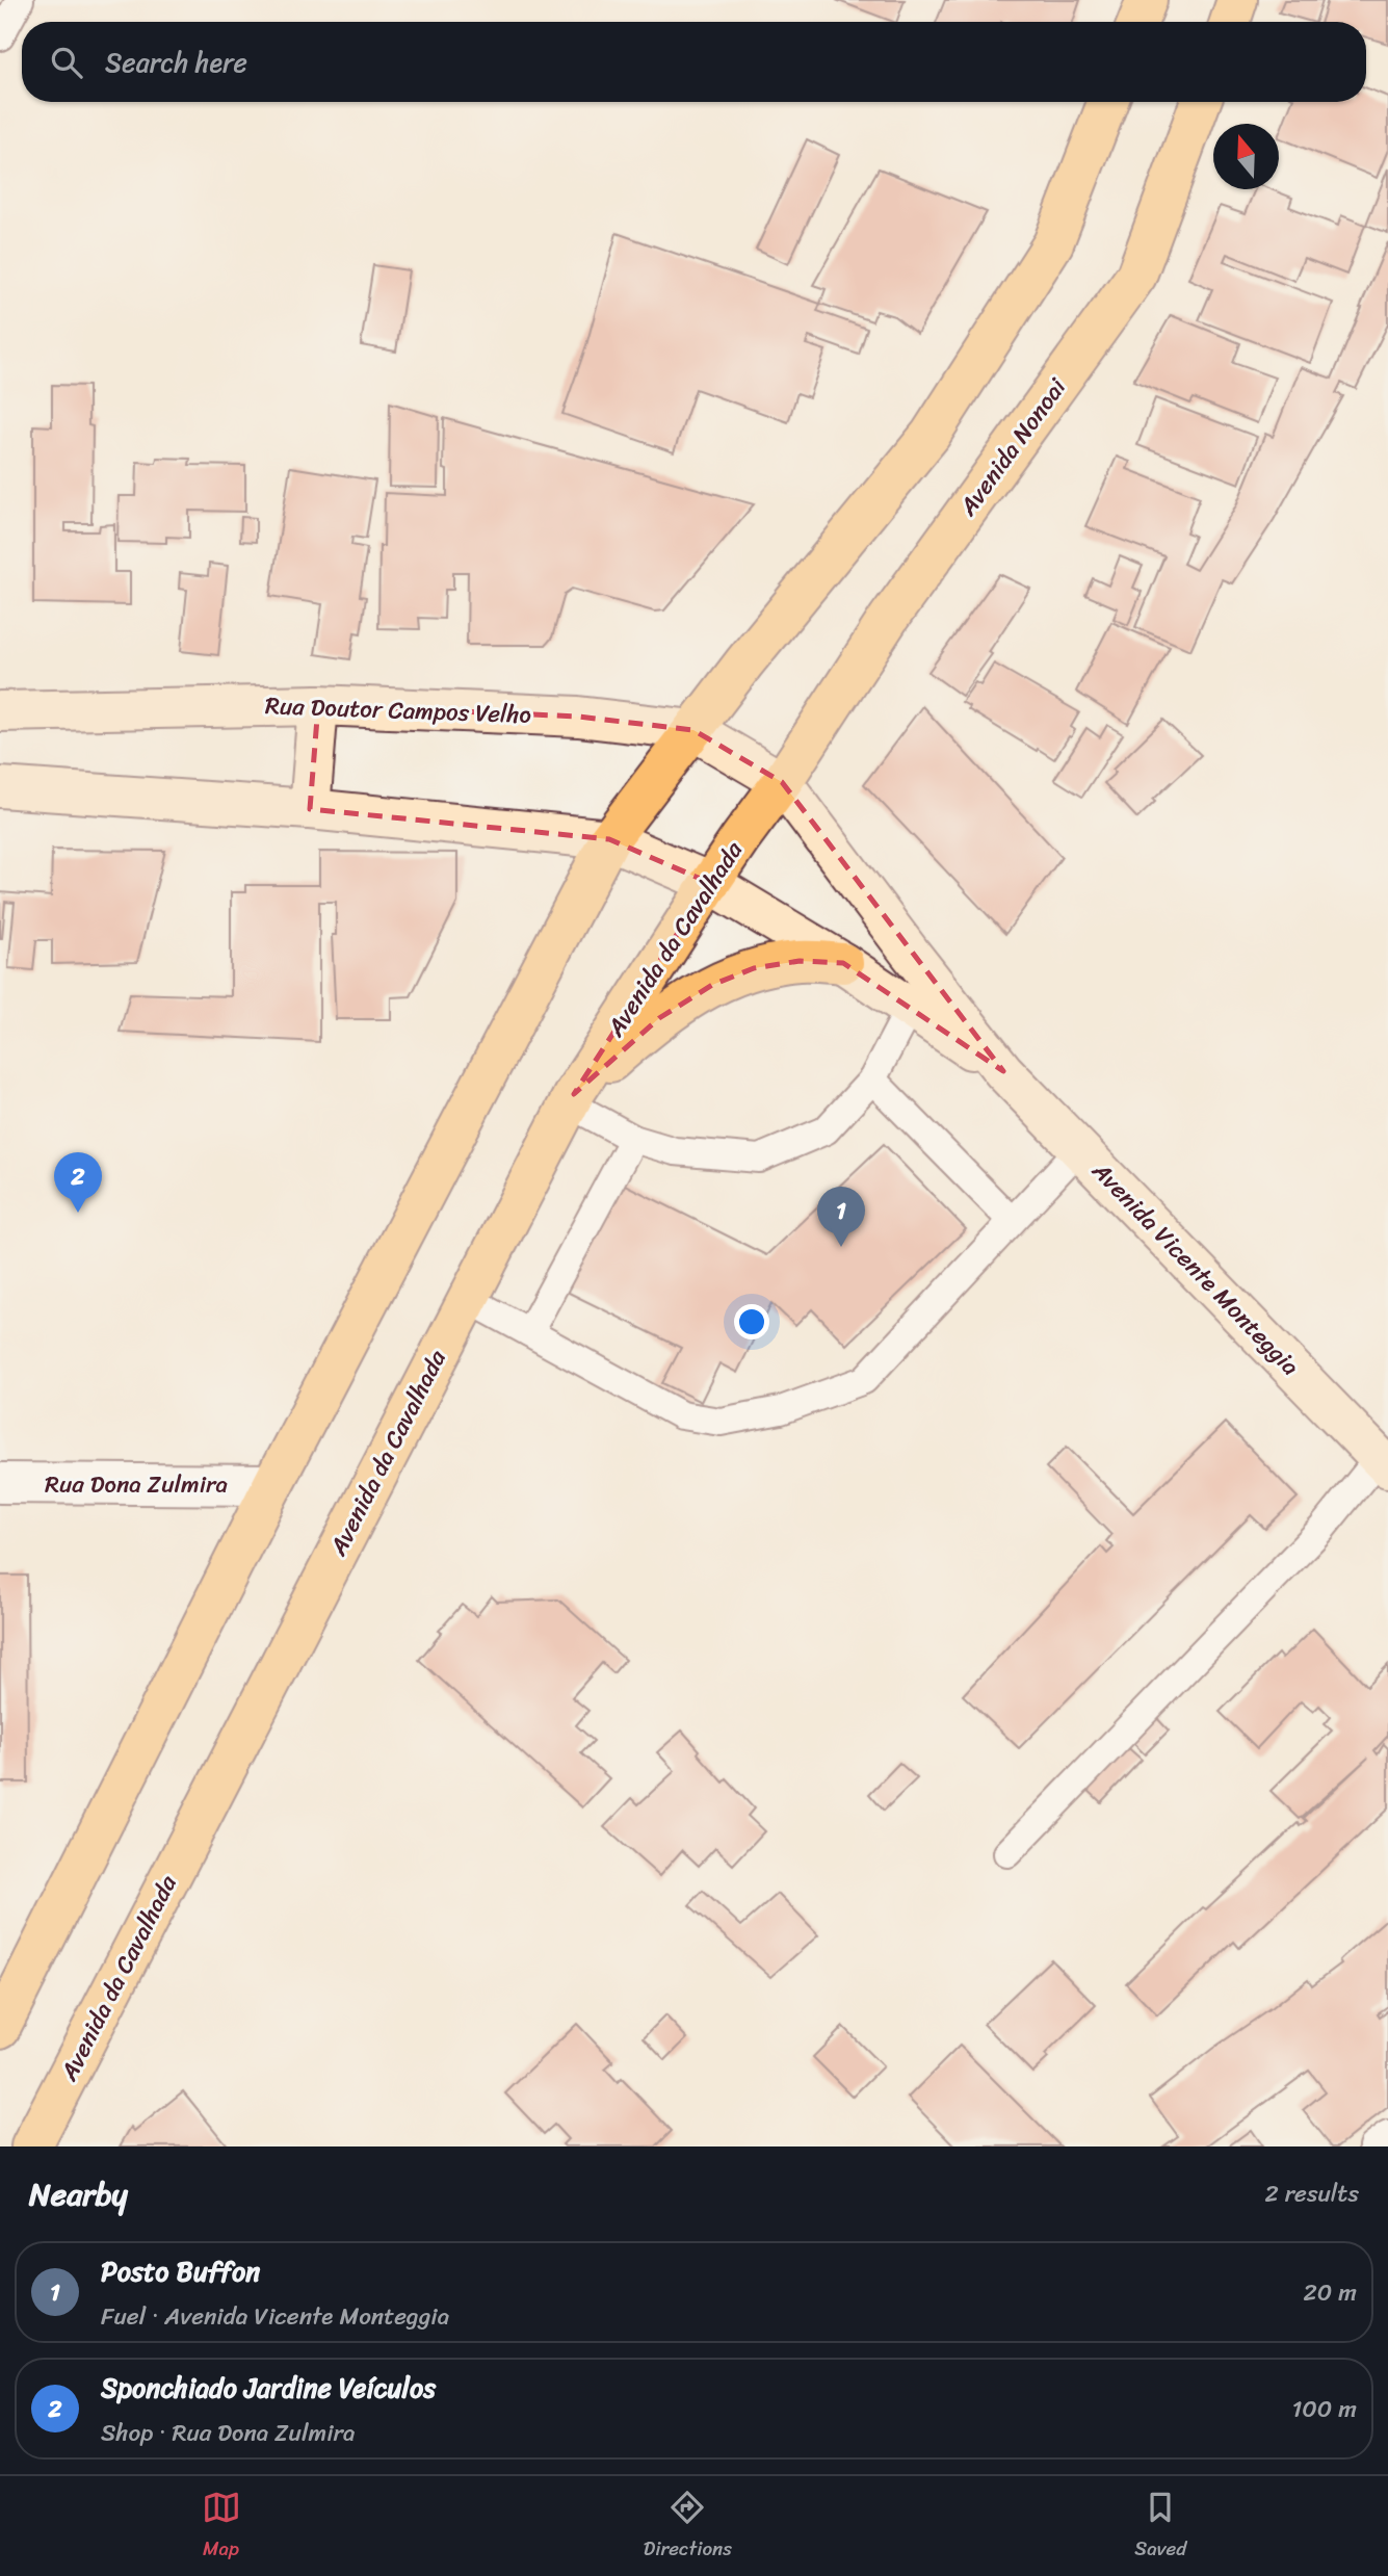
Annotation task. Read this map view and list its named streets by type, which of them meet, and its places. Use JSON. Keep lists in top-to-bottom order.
{
  "streets": {
    "main road": [
      "Avenida Nonoai",
      "Rua Doutor Campos Velho",
      "Avenida da Cavalhada",
      "Avenida Vicente Monteggia"
    ],
    "street": ["Rua Dona Zulmira"]
  },
  "crossings": [
    ["Avenida Nonoai", "Rua Doutor Campos Velho"],
    ["Avenida Nonoai", "Avenida da Cavalhada"],
    ["Avenida Nonoai", "Avenida Vicente Monteggia"],
    ["Rua Doutor Campos Velho", "Avenida da Cavalhada"],
    ["Rua Doutor Campos Velho", "Avenida Vicente Monteggia"],
    ["Avenida da Cavalhada", "Avenida Vicente Monteggia"]
  ],
  "north": "top",
  "page": {
    "search": "Search here",
    "pins": ["2", "1"],
    "heading": ["Nearby", "2 results"],
    "list": [
      {
        "mark": "1",
        "name": "Posto Buffon",
        "note": "Fuel · Avenida Vicente Monteggia",
        "value": "20 m"
      },
      {
        "mark": "2",
        "name": "Sponchiado Jardine Veículos",
        "note": "Shop · Rua Dona Zulmira",
        "value": "100 m"
      }
    ],
    "nav": ["Map", "Directions", "Saved"]
  }
}
